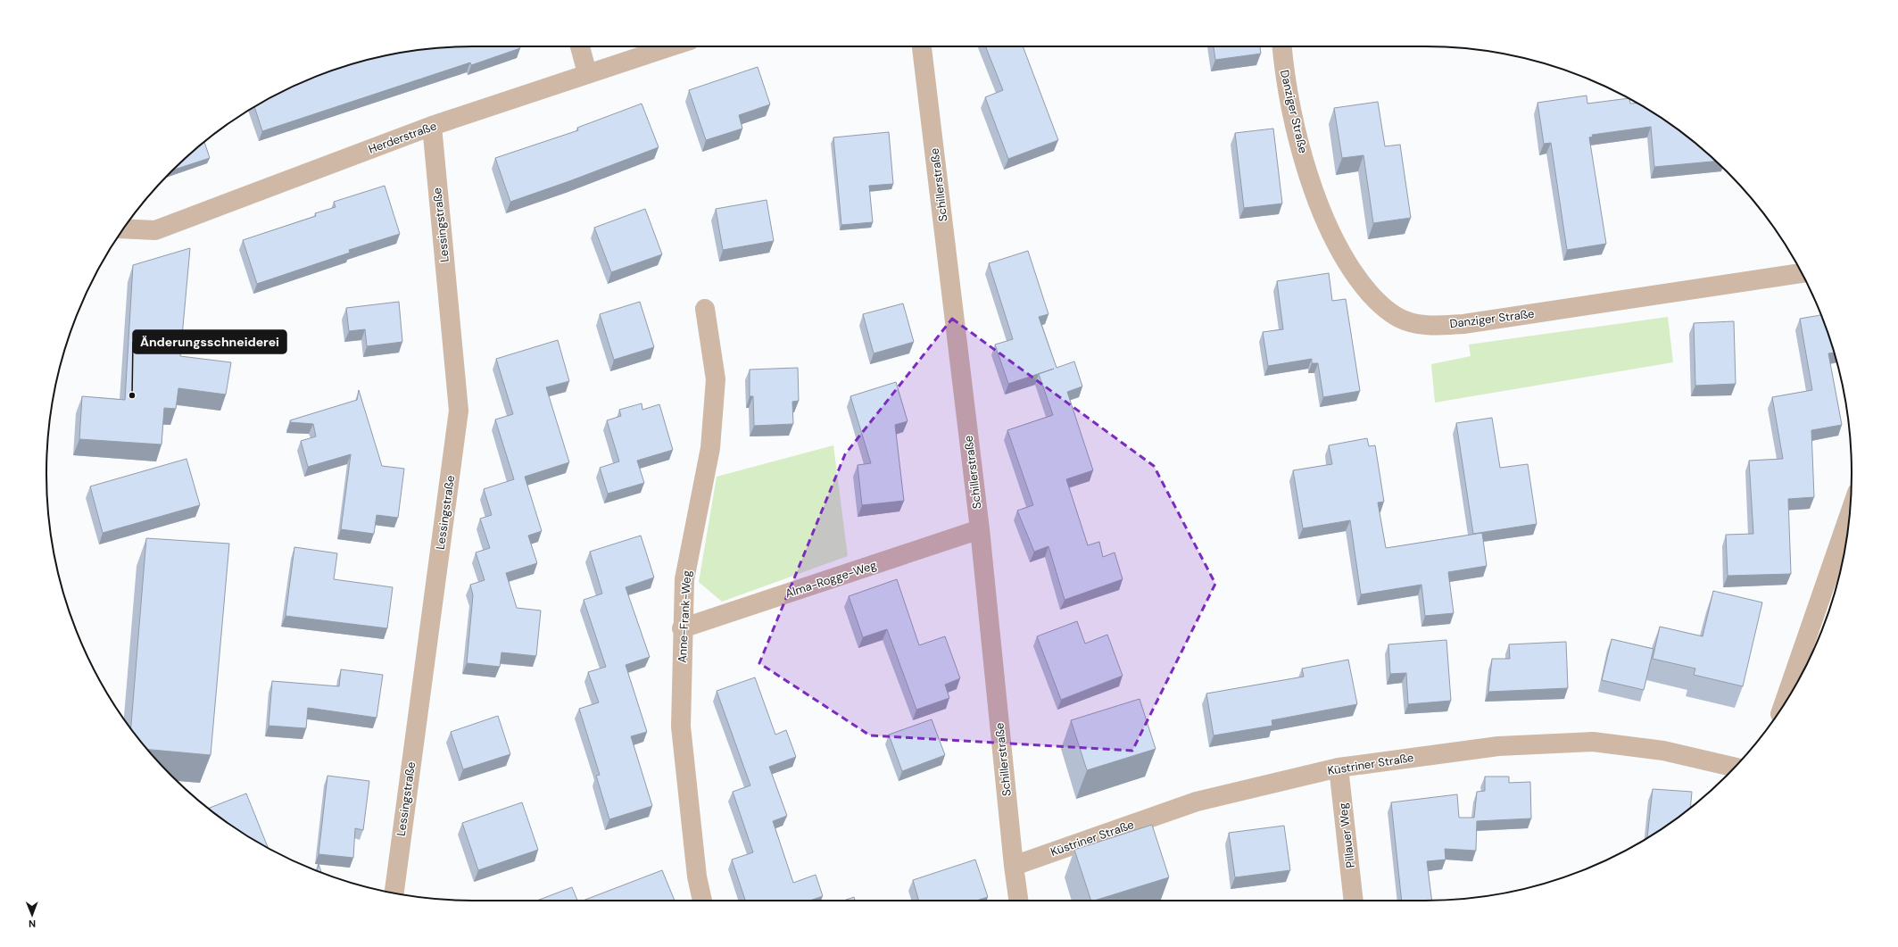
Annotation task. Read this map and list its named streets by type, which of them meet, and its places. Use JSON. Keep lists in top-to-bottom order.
{
  "streets": {
    "street": [
      "Danziger Straße",
      "Herderstraße",
      "Schillerstraße",
      "Lessingstraße",
      "Alma-Rogge-Weg",
      "Anne-Frank-Weg",
      "Küstriner Straße",
      "Pillauer Weg"
    ]
  },
  "crossings": [
    ["Herderstraße", "Lessingstraße"],
    ["Schillerstraße", "Alma-Rogge-Weg"],
    ["Schillerstraße", "Küstriner Straße"],
    ["Alma-Rogge-Weg", "Anne-Frank-Weg"],
    ["Küstriner Straße", "Pillauer Weg"]
  ],
  "places": ["Änderungsschneiderei"],
  "north": "bottom"
}
